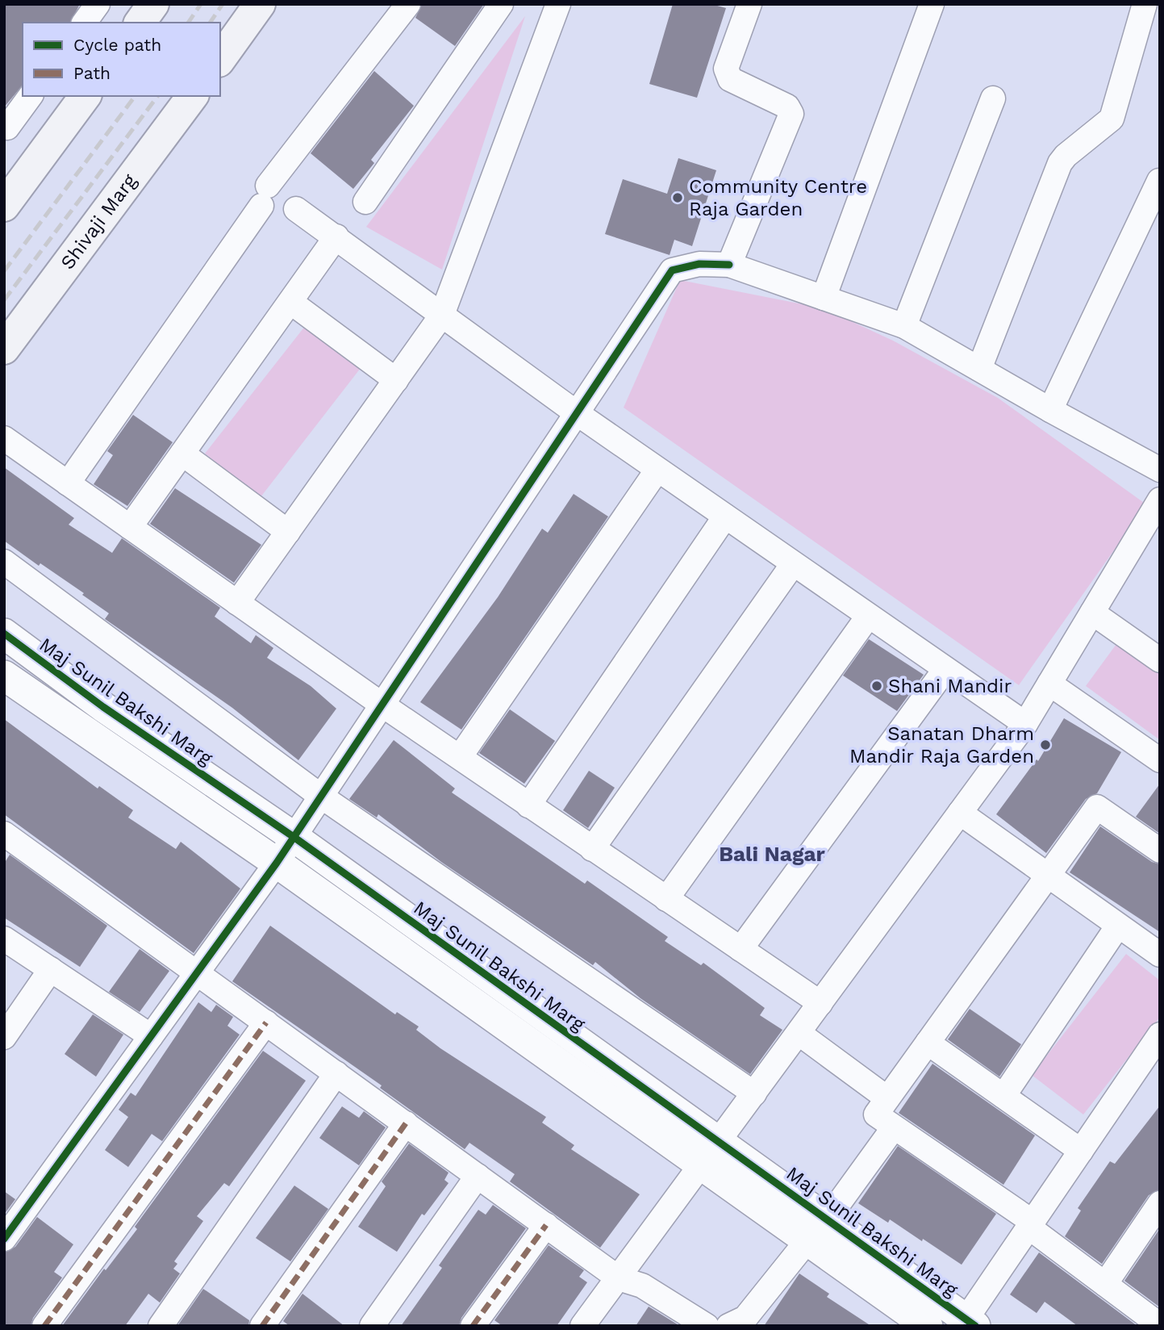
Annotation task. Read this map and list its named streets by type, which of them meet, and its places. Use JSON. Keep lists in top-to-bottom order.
{
  "streets": {
    "main road": ["Shivaji Marg"],
    "street": ["Maj Sunil Bakshi Marg"]
  },
  "districts": ["Bali Nagar"],
  "places": ["Community Centre Raja Garden", "Shani Mandir", "Sanatan Dharm Mandir Raja Garden"],
  "legend": ["Cycle path", "Path"]
}
